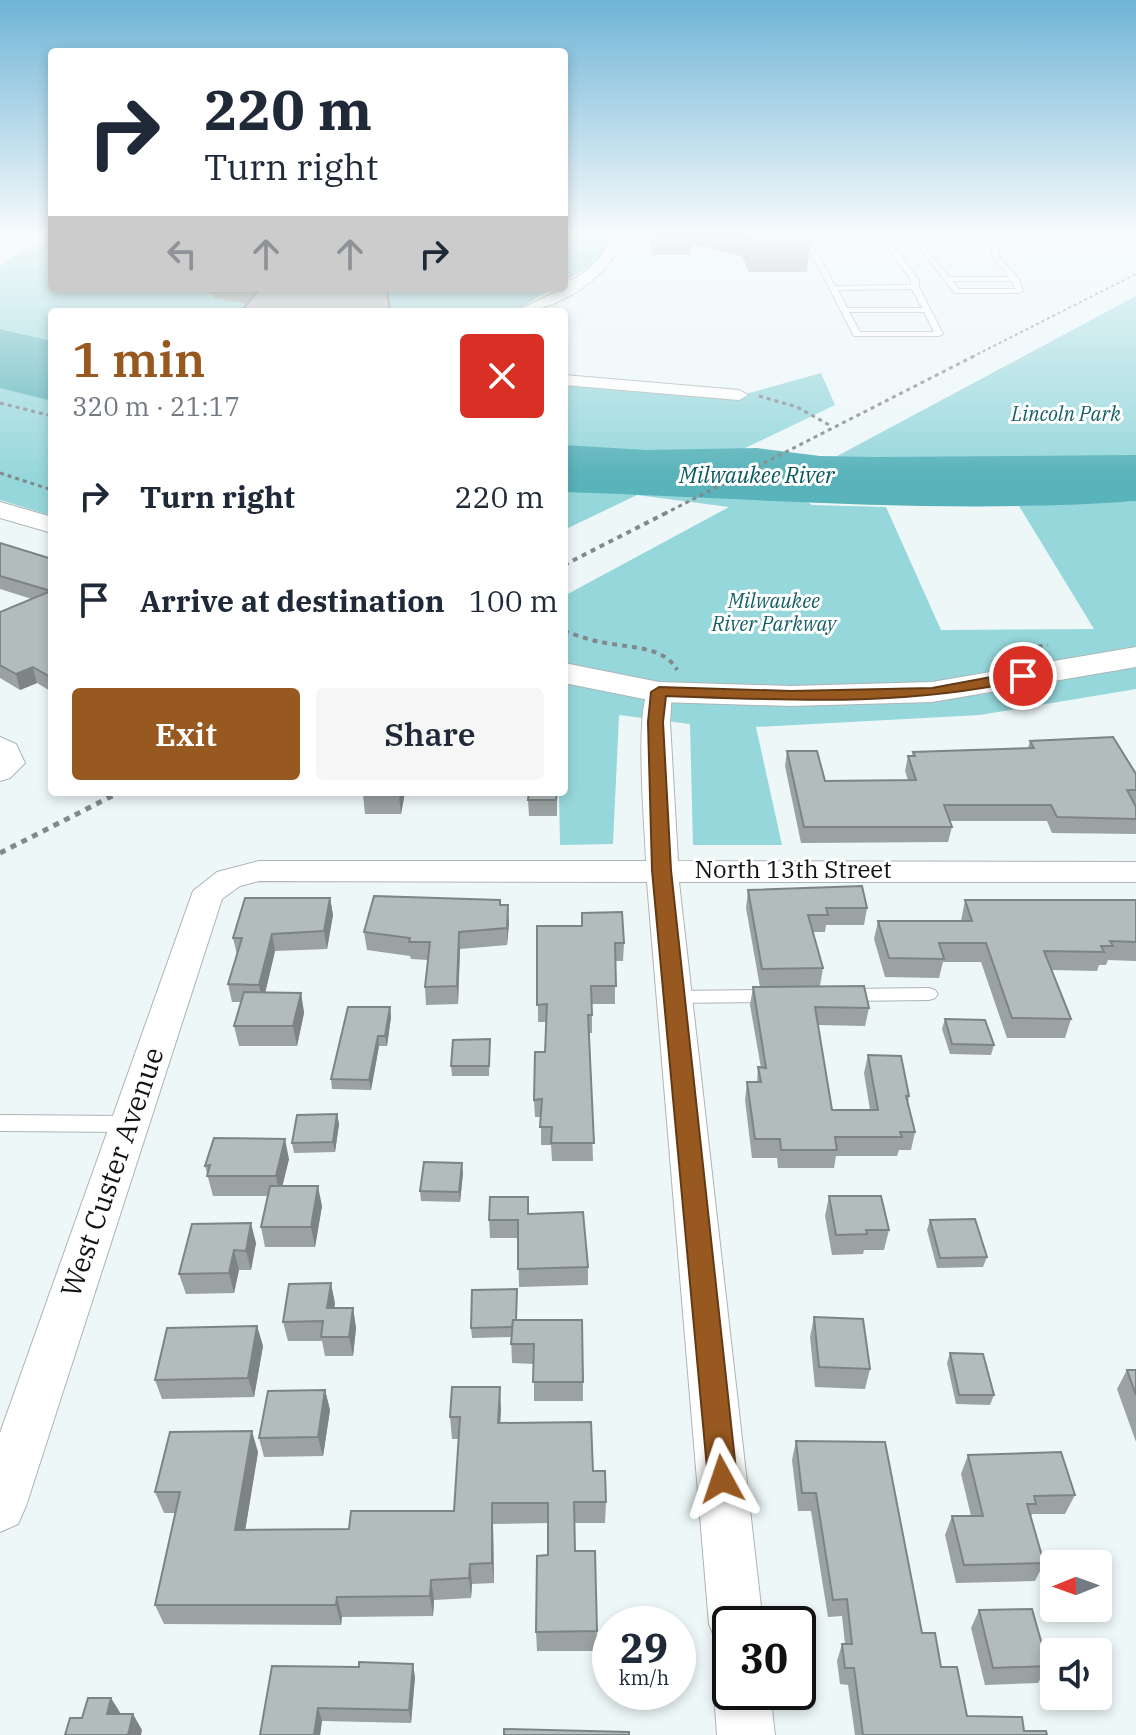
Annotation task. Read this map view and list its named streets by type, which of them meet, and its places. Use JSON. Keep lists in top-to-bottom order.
{
  "streets": {
    "street": ["North 13th Street", "West Custer Avenue"]
  },
  "crossings": [
    ["North 13th Street", "West Custer Avenue"]
  ],
  "water": ["Milwaukee River"],
  "parks": ["Lincoln Park", "Milwaukee River Parkway"],
  "north": "left",
  "page": {
    "turn": ["220 m", "Turn right"],
    "heading": ["1 min", "320 m · 21:17"],
    "list": [
      {
        "name": "Turn right",
        "value": "220 m"
      },
      {
        "name": "Arrive at destination",
        "value": "100 m"
      }
    ],
    "buttons": ["Exit", "Share"],
    "speed": "29 km/h",
    "limit": "30"
  }
}
